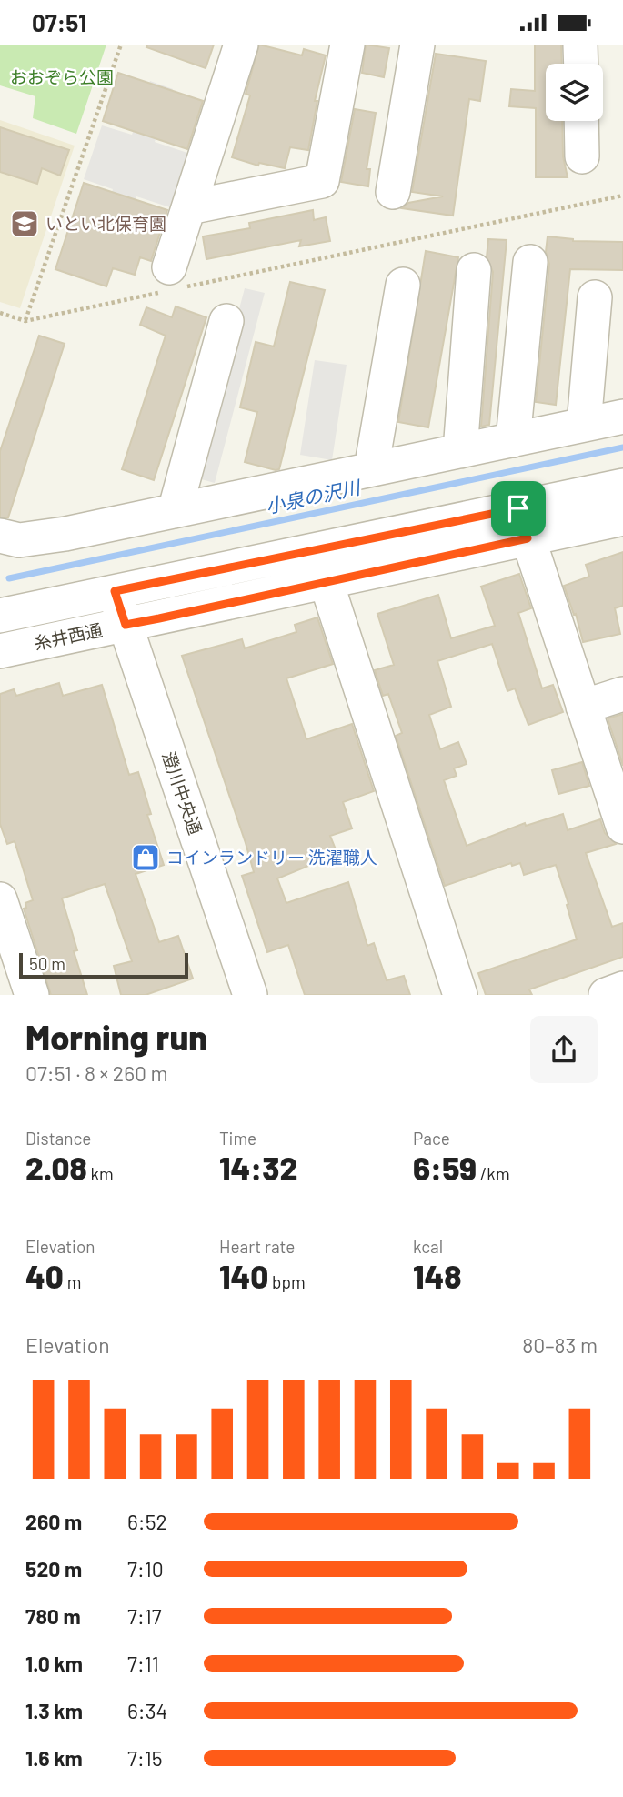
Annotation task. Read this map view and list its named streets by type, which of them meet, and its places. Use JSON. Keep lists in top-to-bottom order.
{
  "streets": {
    "street": ["糸井西通", "澄川中央通"]
  },
  "crossings": [
    ["糸井西通", "澄川中央通"]
  ],
  "water": ["小泉の沢川"],
  "parks": ["おおぞら公園"],
  "places": {
    "school or university": ["いとい北保育園"],
    "shop": ["コインランドリー 洗濯職人"]
  },
  "scale_bar": "50 m",
  "page": {
    "status": "07:51",
    "scale": "50 m",
    "heading": ["Morning run", "07:51 · 8 × 260 m"],
    "stats": [
      ["Distance", "2.08 km"],
      ["Time", "14:32"],
      ["Pace", "6:59 /km"],
      ["Elevation", "40 m"],
      ["Heart rate", "140 bpm"],
      ["kcal", "148"]
    ],
    "chart": ["Elevation", "80–83 m"],
    "list": [
      {
        "name": "260 m",
        "note": "6:52"
      },
      {
        "name": "520 m",
        "note": "7:10"
      },
      {
        "name": "780 m",
        "note": "7:17"
      },
      {
        "name": "1.0 km",
        "note": "7:11"
      },
      {
        "name": "1.3 km",
        "note": "6:34"
      },
      {
        "name": "1.6 km",
        "note": "7:15"
      }
    ]
  }
}
